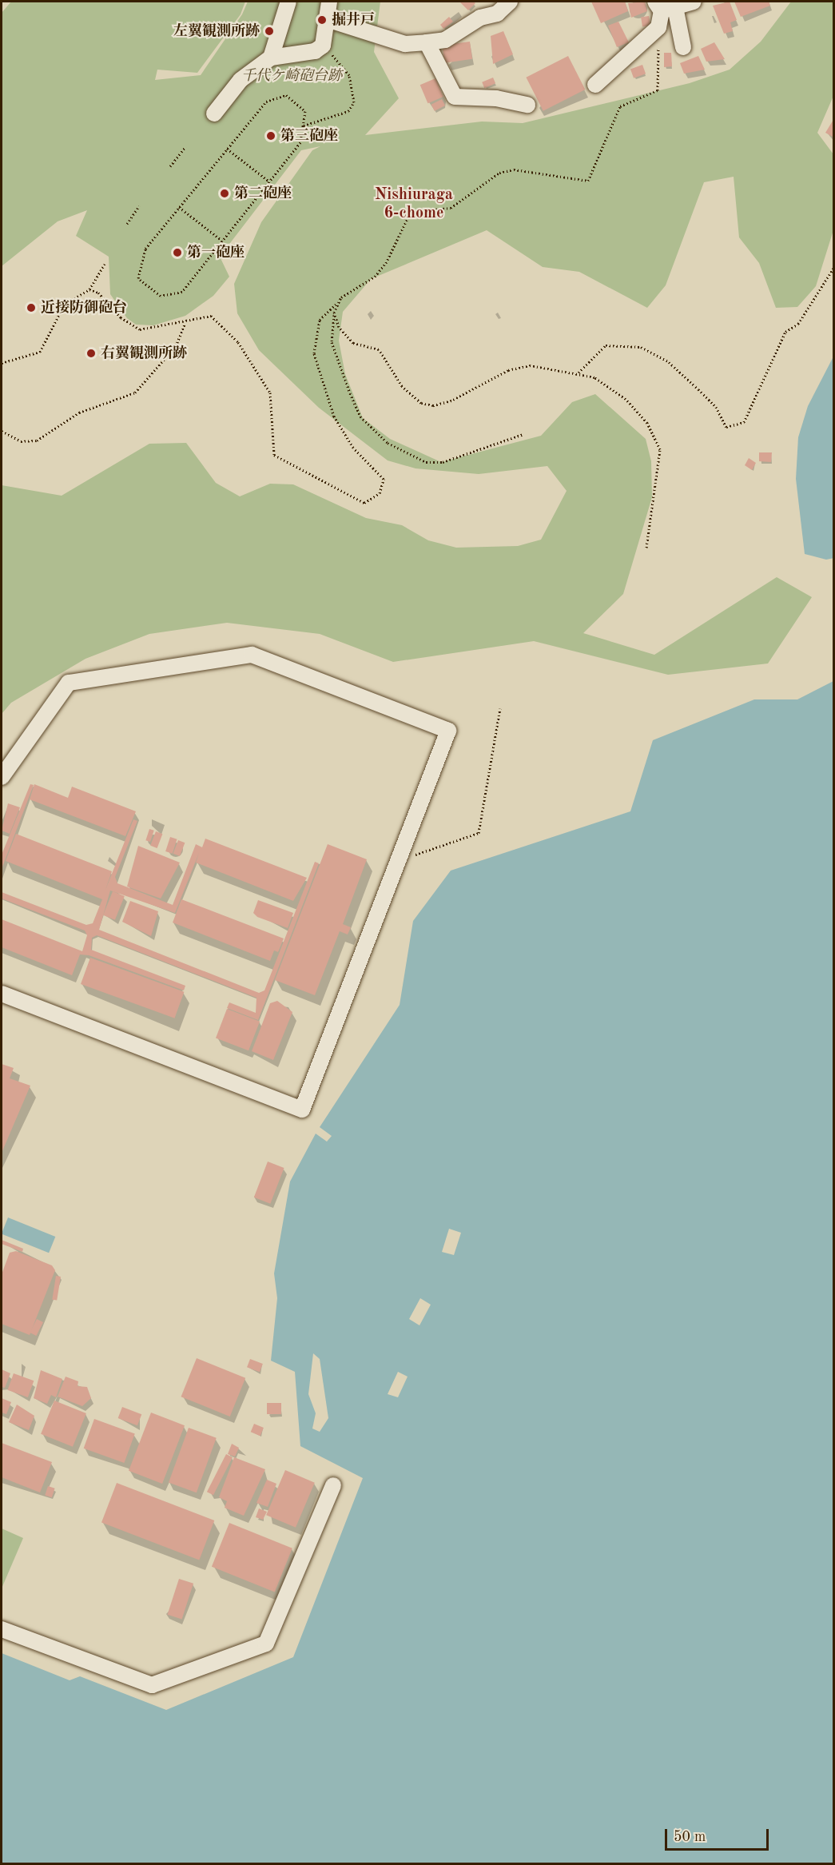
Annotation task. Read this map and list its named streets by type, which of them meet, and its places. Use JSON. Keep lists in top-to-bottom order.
{
  "districts": ["Nishiuraga 6-chome"],
  "parks": ["千代ケ崎砲台跡"],
  "places": [
    "掘井戸",
    "左翼観測所跡",
    "第三砲座",
    "第二砲座",
    "第一砲座",
    "近接防御砲台",
    "右翼観測所跡"
  ],
  "scale_bar": "50 m"
}
